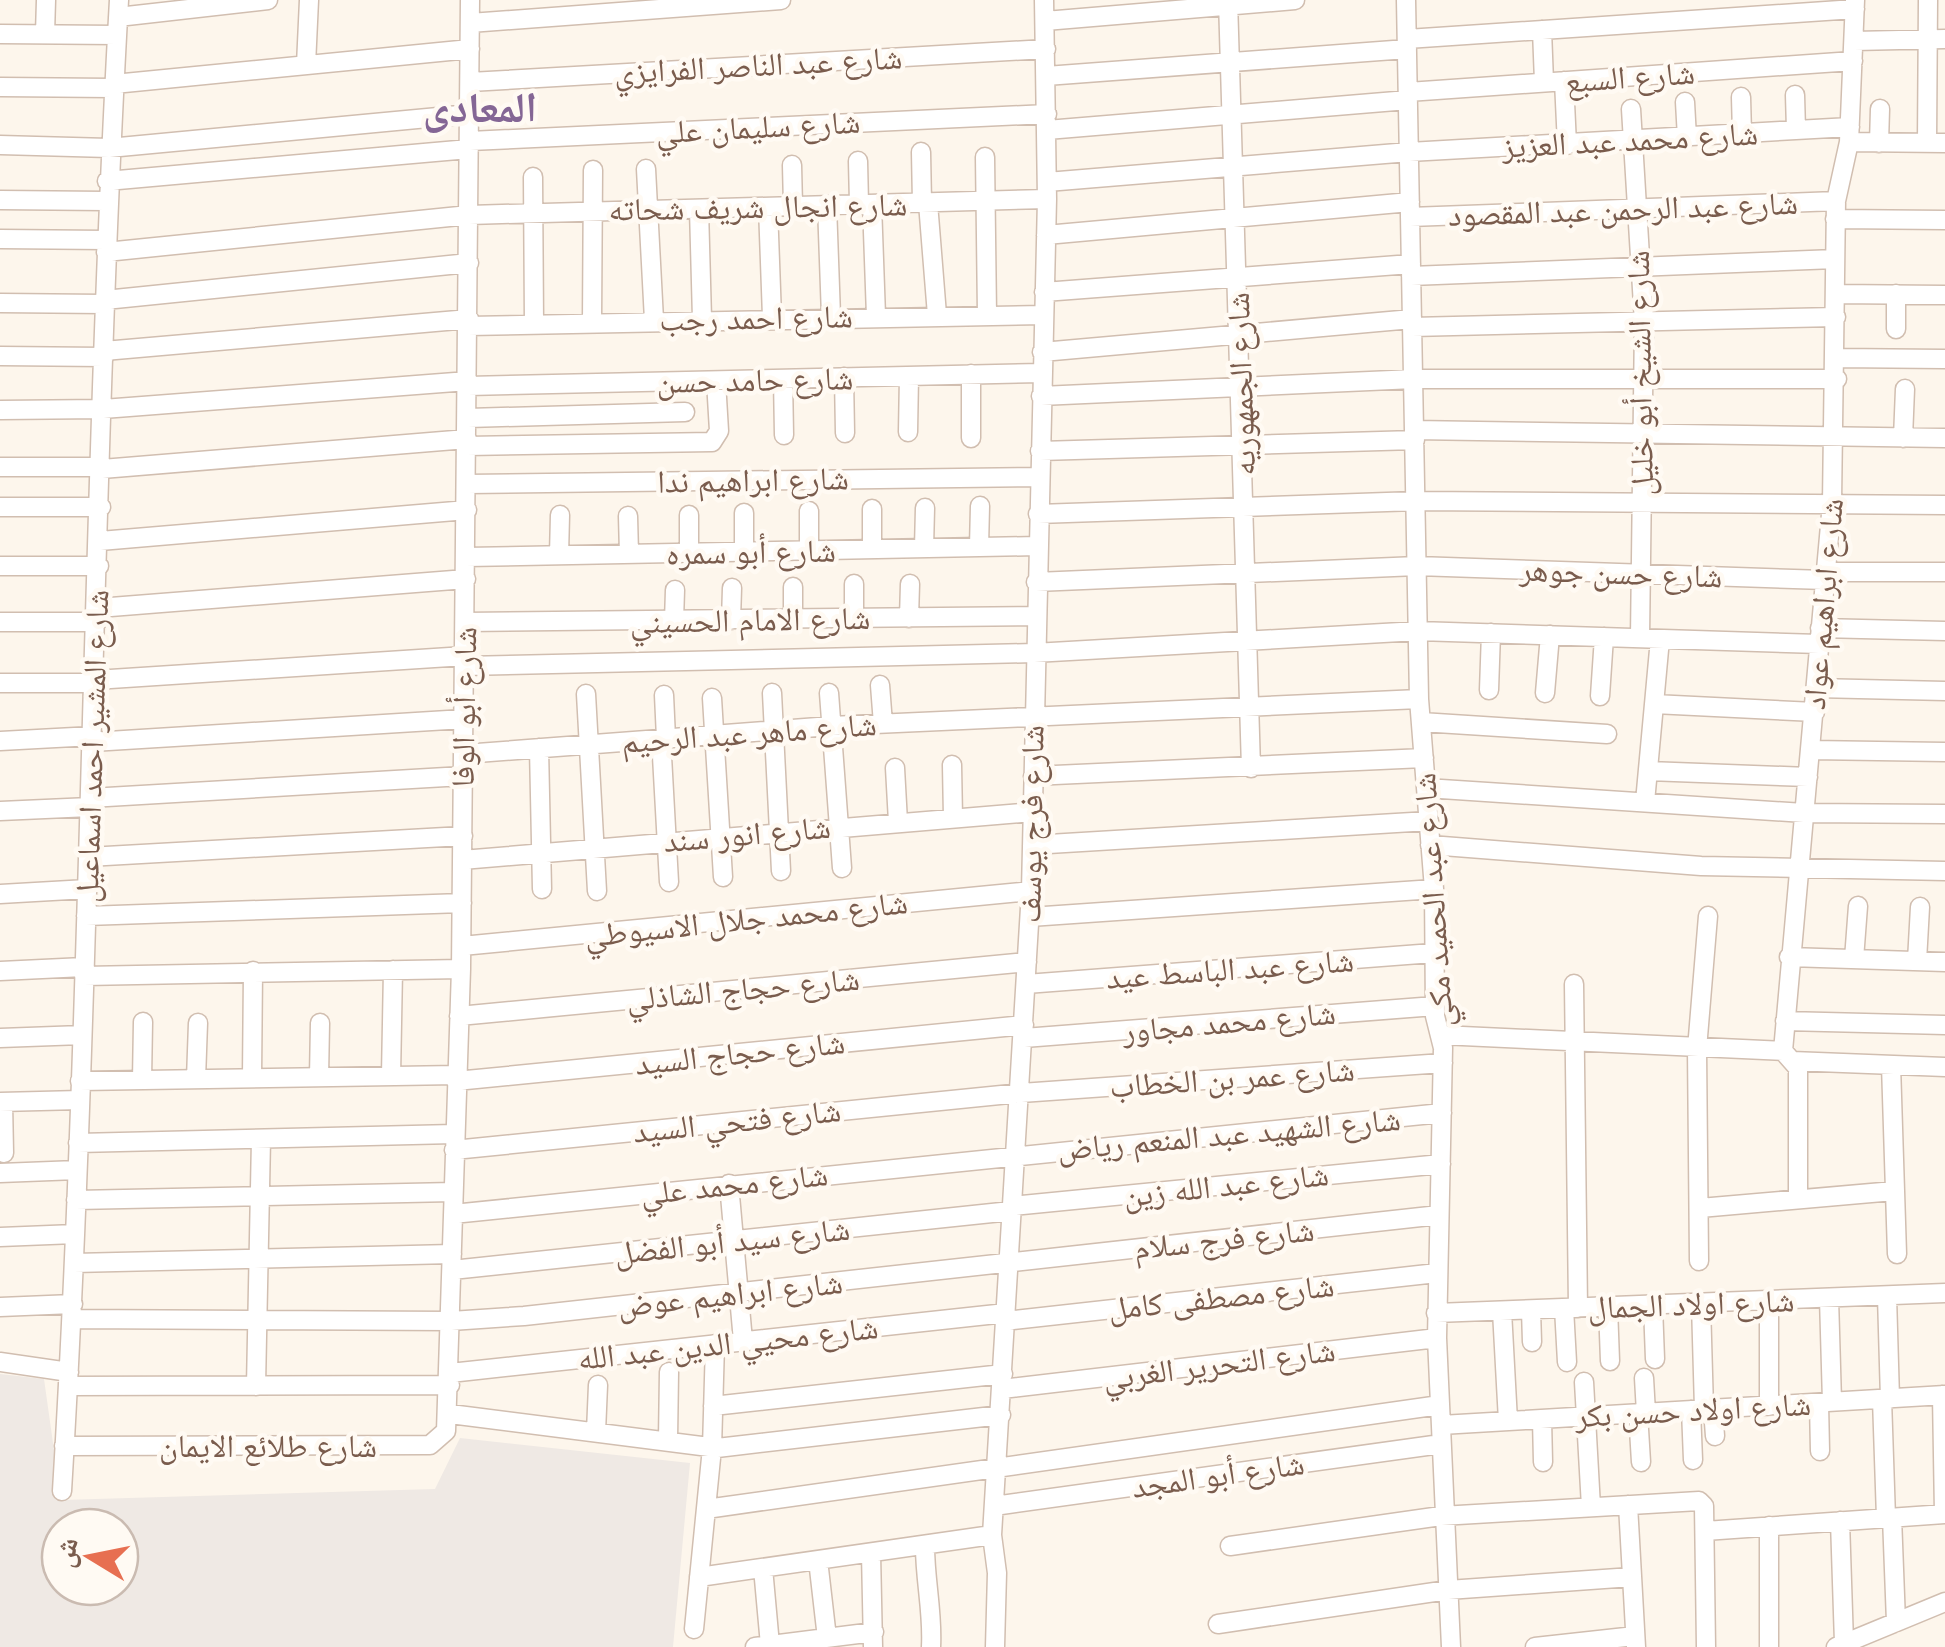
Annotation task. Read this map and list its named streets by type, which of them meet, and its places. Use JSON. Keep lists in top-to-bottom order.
{
  "streets": {
    "street": [
      "شارع عبد الناصر الفرايزي",
      "شارع السبع",
      "شارع سليمان علي",
      "شارع محمد عبد العزيز",
      "شارع انجال شريف شحاته",
      "شارع عبد الرحمن عبد المقصود",
      "شارع احمد رجب",
      "شارع الشيخ أبو خليل",
      "شارع حامد حسن",
      "شارع الجمهوريه",
      "شارع ابراهيم ندا",
      "شارع أبو سمره",
      "شارع حسن جوهر",
      "شارع ابراهيم عواد",
      "شارع الامام الحسيني",
      "شارع أبو الوفا",
      "شارع ماهر عبد الرحيم",
      "شارع المشير احمد اسماعيل",
      "شارع فرج يوسف",
      "شارع انور سند",
      "شارع عبد الحميد مكي",
      "شارع محمد جلال الاسيوطي",
      "شارع عبد الباسط عيد",
      "شارع حجاج الشاذلي",
      "شارع محمد مجاور",
      "شارع حجاج السيد",
      "شارع عمر بن الخطاب",
      "شارع فتحي السيد",
      "شارع الشهيد عبد المنعم رياض",
      "شارع محمد علي",
      "شارع عبد الله زين",
      "شارع فرج سلام",
      "شارع سيد أبو الفضل",
      "شارع ابراهيم عوض",
      "شارع مصطفى كامل",
      "شارع اولاد الجمال",
      "شارع محيي الدين عبد الله",
      "شارع التحرير الغربي",
      "شارع اولاد حسن بكر",
      "شارع طلائع الايمان",
      "شارع أبو المجد"
    ]
  },
  "crossings": [
    ["شارع عبد الناصر الفرايزي", "شارع أبو الوفا"],
    ["شارع عبد الناصر الفرايزي", "شارع فرج يوسف"],
    ["شارع السبع", "شارع سليمان علي"],
    ["شارع السبع", "شارع الجمهوريه"],
    ["شارع السبع", "شارع ابراهيم عواد"],
    ["شارع السبع", "شارع عبد الحميد مكي"],
    ["شارع سليمان علي", "شارع الجمهوريه"],
    ["شارع سليمان علي", "شارع أبو الوفا"],
    ["شارع سليمان علي", "شارع المشير احمد اسماعيل"],
    ["شارع سليمان علي", "شارع فرج يوسف"],
    ["شارع محمد عبد العزيز", "شارع انجال شريف شحاته"],
    ["شارع محمد عبد العزيز", "شارع الشيخ أبو خليل"],
    ["شارع محمد عبد العزيز", "شارع الجمهوريه"],
    ["شارع محمد عبد العزيز", "شارع ابراهيم عواد"],
    ["شارع محمد عبد العزيز", "شارع عبد الحميد مكي"],
    ["شارع انجال شريف شحاته", "شارع الجمهوريه"],
    ["شارع انجال شريف شحاته", "شارع أبو الوفا"],
    ["شارع انجال شريف شحاته", "شارع المشير احمد اسماعيل"],
    ["شارع انجال شريف شحاته", "شارع فرج يوسف"],
    ["شارع عبد الرحمن عبد المقصود", "شارع الشيخ أبو خليل"],
    ["شارع عبد الرحمن عبد المقصود", "شارع الجمهوريه"],
    ["شارع عبد الرحمن عبد المقصود", "شارع ابراهيم عواد"],
    ["شارع عبد الرحمن عبد المقصود", "شارع فرج يوسف"],
    ["شارع عبد الرحمن عبد المقصود", "شارع عبد الحميد مكي"],
    ["شارع احمد رجب", "شارع أبو الوفا"],
    ["شارع احمد رجب", "شارع المشير احمد اسماعيل"],
    ["شارع احمد رجب", "شارع فرج يوسف"],
    ["شارع الشيخ أبو خليل", "شارع حسن جوهر"],
    ["شارع حامد حسن", "شارع أبو الوفا"],
    ["شارع حامد حسن", "شارع المشير احمد اسماعيل"],
    ["شارع حامد حسن", "شارع فرج يوسف"],
    ["شارع الجمهوريه", "شارع حسن جوهر"],
    ["شارع الجمهوريه", "شارع ماهر عبد الرحيم"],
    ["شارع ابراهيم ندا", "شارع أبو الوفا"],
    ["شارع ابراهيم ندا", "شارع فرج يوسف"],
    ["شارع أبو سمره", "شارع أبو الوفا"],
    ["شارع أبو سمره", "شارع فرج يوسف"],
    ["شارع حسن جوهر", "شارع ابراهيم عواد"],
    ["شارع حسن جوهر", "شارع فرج يوسف"],
    ["شارع حسن جوهر", "شارع عبد الحميد مكي"],
    ["شارع الامام الحسيني", "شارع أبو الوفا"],
    ["شارع الامام الحسيني", "شارع فرج يوسف"],
    ["شارع أبو الوفا", "شارع ماهر عبد الرحيم"],
    ["شارع أبو الوفا", "شارع انور سند"],
    ["شارع أبو الوفا", "شارع محمد جلال الاسيوطي"],
    ["شارع أبو الوفا", "شارع حجاج الشاذلي"],
    ["شارع أبو الوفا", "شارع حجاج السيد"],
    ["شارع أبو الوفا", "شارع فتحي السيد"],
    ["شارع أبو الوفا", "شارع محمد علي"],
    ["شارع أبو الوفا", "شارع سيد أبو الفضل"],
    ["شارع أبو الوفا", "شارع ابراهيم عوض"],
    ["شارع أبو الوفا", "شارع محيي الدين عبد الله"],
    ["شارع أبو الوفا", "شارع طلائع الايمان"],
    ["شارع ماهر عبد الرحيم", "شارع فرج يوسف"],
    ["شارع ماهر عبد الرحيم", "شارع عبد الحميد مكي"],
    ["شارع المشير احمد اسماعيل", "شارع حجاج السيد"],
    ["شارع المشير احمد اسماعيل", "شارع فتحي السيد"],
    ["شارع المشير احمد اسماعيل", "شارع سيد أبو الفضل"],
    ["شارع المشير احمد اسماعيل", "شارع ابراهيم عوض"],
    ["شارع المشير احمد اسماعيل", "شارع محيي الدين عبد الله"],
    ["شارع المشير احمد اسماعيل", "شارع طلائع الايمان"],
    ["شارع فرج يوسف", "شارع انور سند"],
    ["شارع فرج يوسف", "شارع محمد جلال الاسيوطي"],
    ["شارع فرج يوسف", "شارع عبد الباسط عيد"],
    ["شارع فرج يوسف", "شارع حجاج الشاذلي"],
    ["شارع فرج يوسف", "شارع محمد مجاور"],
    ["شارع فرج يوسف", "شارع حجاج السيد"],
    ["شارع فرج يوسف", "شارع عمر بن الخطاب"],
    ["شارع فرج يوسف", "شارع فتحي السيد"],
    ["شارع فرج يوسف", "شارع الشهيد عبد المنعم رياض"],
    ["شارع فرج يوسف", "شارع محمد علي"],
    ["شارع فرج يوسف", "شارع عبد الله زين"],
    ["شارع فرج يوسف", "شارع فرج سلام"],
    ["شارع فرج يوسف", "شارع سيد أبو الفضل"],
    ["شارع فرج يوسف", "شارع ابراهيم عوض"],
    ["شارع فرج يوسف", "شارع مصطفى كامل"],
    ["شارع فرج يوسف", "شارع محيي الدين عبد الله"],
    ["شارع فرج يوسف", "شارع التحرير الغربي"],
    ["شارع فرج يوسف", "شارع أبو المجد"],
    ["شارع عبد الحميد مكي", "شارع عبد الباسط عيد"],
    ["شارع عبد الحميد مكي", "شارع محمد مجاور"],
    ["شارع عبد الحميد مكي", "شارع عمر بن الخطاب"],
    ["شارع عبد الحميد مكي", "شارع الشهيد عبد المنعم رياض"],
    ["شارع عبد الحميد مكي", "شارع عبد الله زين"],
    ["شارع عبد الحميد مكي", "شارع فرج سلام"],
    ["شارع عبد الحميد مكي", "شارع مصطفى كامل"],
    ["شارع عبد الحميد مكي", "شارع اولاد الجمال"],
    ["شارع عبد الحميد مكي", "شارع التحرير الغربي"],
    ["شارع عبد الحميد مكي", "شارع اولاد حسن بكر"],
    ["شارع عبد الحميد مكي", "شارع أبو المجد"],
    ["شارع محمد مجاور", "شارع حجاج السيد"],
    ["شارع عمر بن الخطاب", "شارع فتحي السيد"],
    ["شارع الشهيد عبد المنعم رياض", "شارع محمد علي"],
    ["شارع عبد الله زين", "شارع سيد أبو الفضل"],
    ["شارع فرج سلام", "شارع ابراهيم عوض"],
    ["شارع مصطفى كامل", "شارع محيي الدين عبد الله"],
    ["شارع اولاد حسن بكر", "شارع أبو المجد"]
  ],
  "districts": ["المعادى"],
  "north": "left"
}
